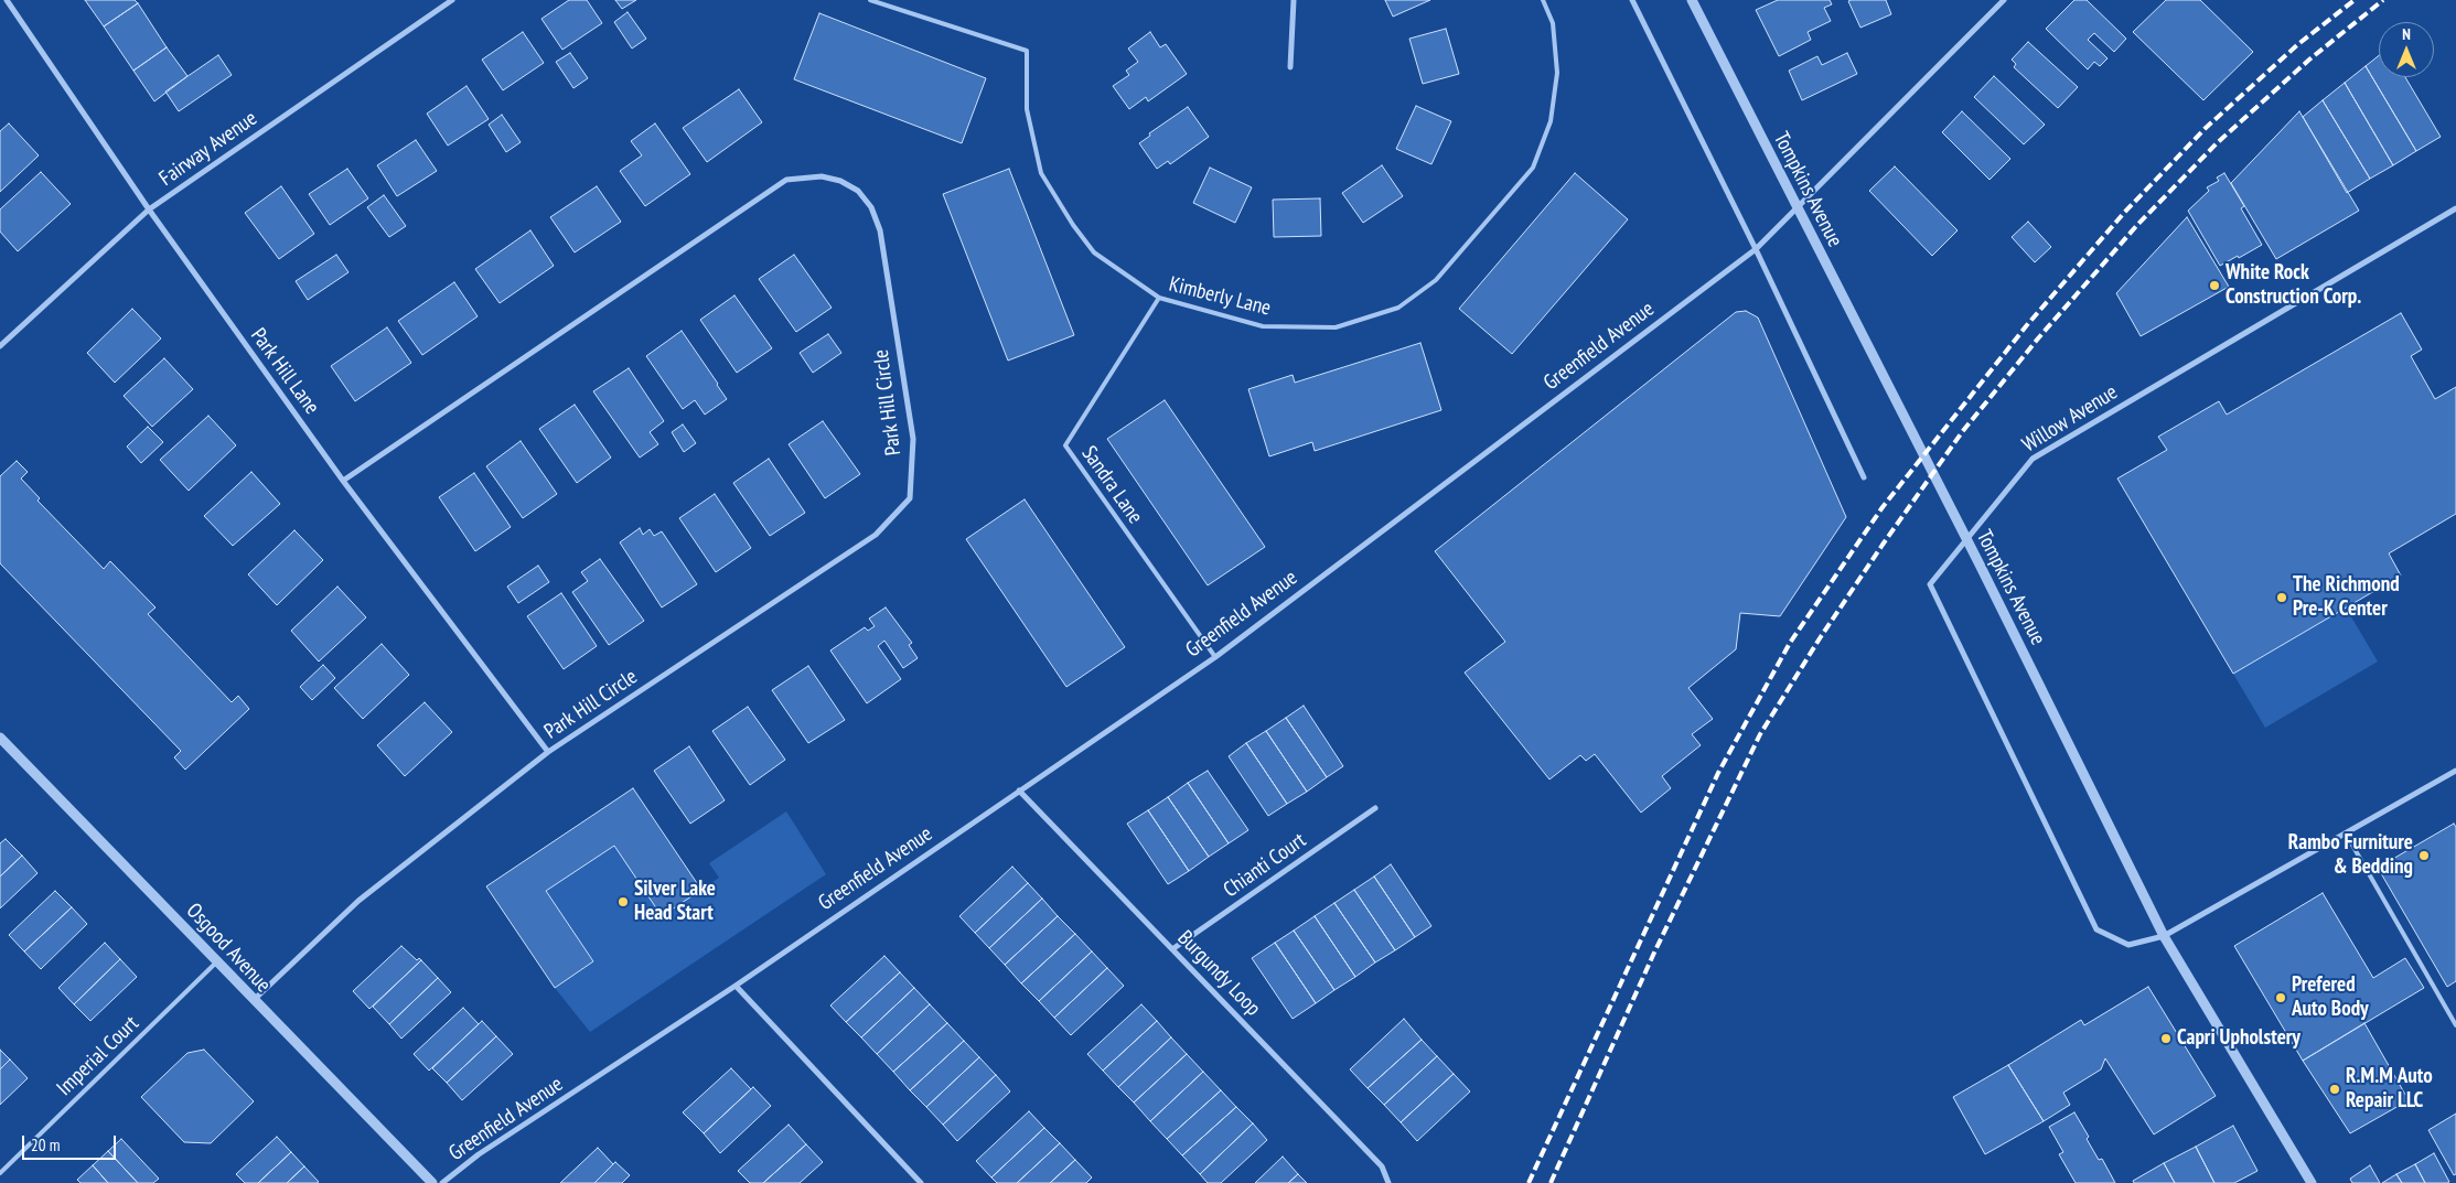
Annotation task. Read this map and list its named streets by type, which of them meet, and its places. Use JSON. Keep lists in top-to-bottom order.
{
  "streets": {
    "street": [
      "Fairway Avenue",
      "Tompkins Avenue",
      "Greenfield Avenue",
      "Park Hill Lane",
      "Park Hill Circle",
      "Willow Avenue",
      "Chianti Court",
      "Osgood Avenue",
      "Burgundy Loop"
    ],
    "lane": ["Kimberly Lane", "Sandra Lane", "Imperial Court"]
  },
  "crossings": [
    ["Fairway Avenue", "Park Hill Lane"],
    ["Tompkins Avenue", "Willow Avenue"],
    ["Kimberly Lane", "Sandra Lane"],
    ["Greenfield Avenue", "Sandra Lane"],
    ["Greenfield Avenue", "Burgundy Loop"],
    ["Park Hill Lane", "Park Hill Circle"],
    ["Park Hill Circle", "Osgood Avenue"],
    ["Chianti Court", "Burgundy Loop"],
    ["Osgood Avenue", "Imperial Court"]
  ],
  "places": [
    "White Rock Construction Corp.",
    "The Richmond Pre-K Center",
    "Rambo Furniture & Bedding",
    "Silver Lake Head Start",
    "Prefered Auto Body",
    "Capri Upholstery",
    "R.M.M Auto Repair LLC"
  ],
  "scale_bar": "20 m",
  "north": "top"
}
